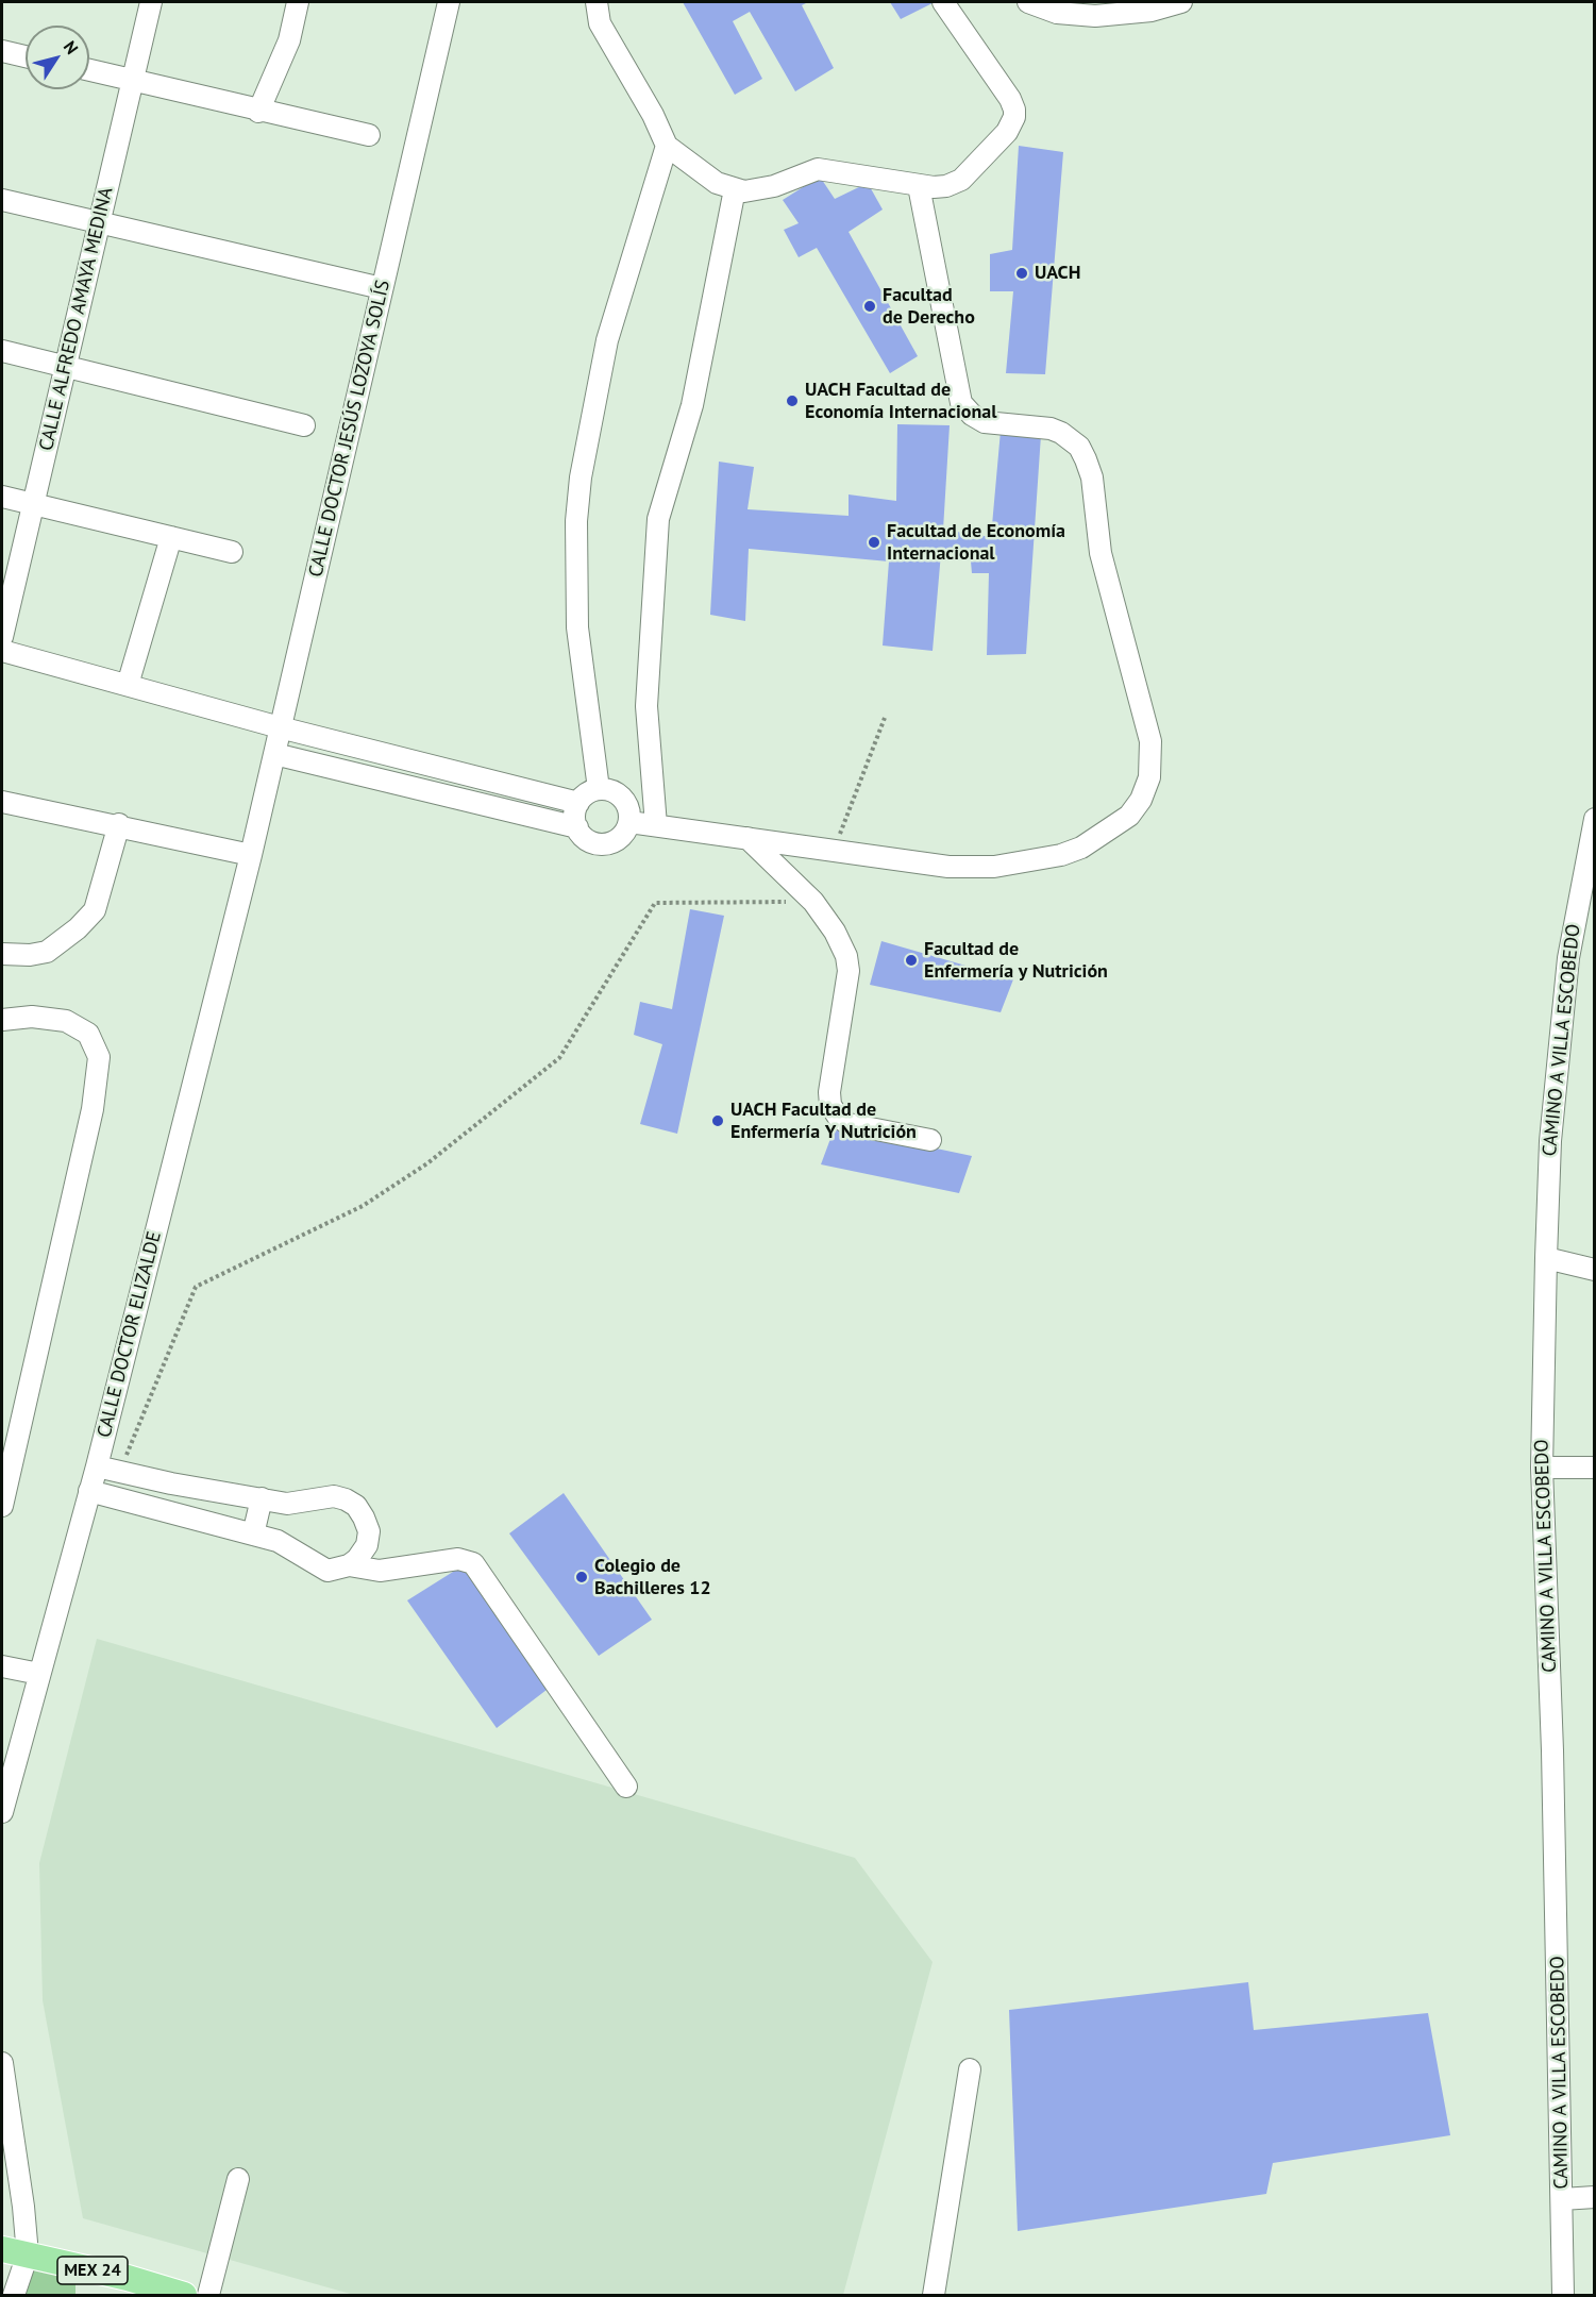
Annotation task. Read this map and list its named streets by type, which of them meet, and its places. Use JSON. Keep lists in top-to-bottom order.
{
  "streets": {
    "main road": ["MEX 24"],
    "street": [
      "CALLE ALFREDO AMAYA MEDINA",
      "CALLE DOCTOR JESÚS LOZOYA SOLÍS",
      "CAMINO A VILLA ESCOBEDO",
      "CALLE DOCTOR ELIZALDE"
    ]
  },
  "crossings": [
    ["CALLE DOCTOR JESÚS LOZOYA SOLÍS", "CALLE DOCTOR ELIZALDE"]
  ],
  "places": [
    "UACH",
    "Facultad de Derecho",
    "UACH Facultad de Economía Internacional",
    "Facultad de Economía Internacional",
    "Facultad de Enfermería y Nutrición",
    "UACH Facultad de Enfermería Y Nutrición",
    "Colegio de Bachilleres 12"
  ],
  "north": "top right"
}
